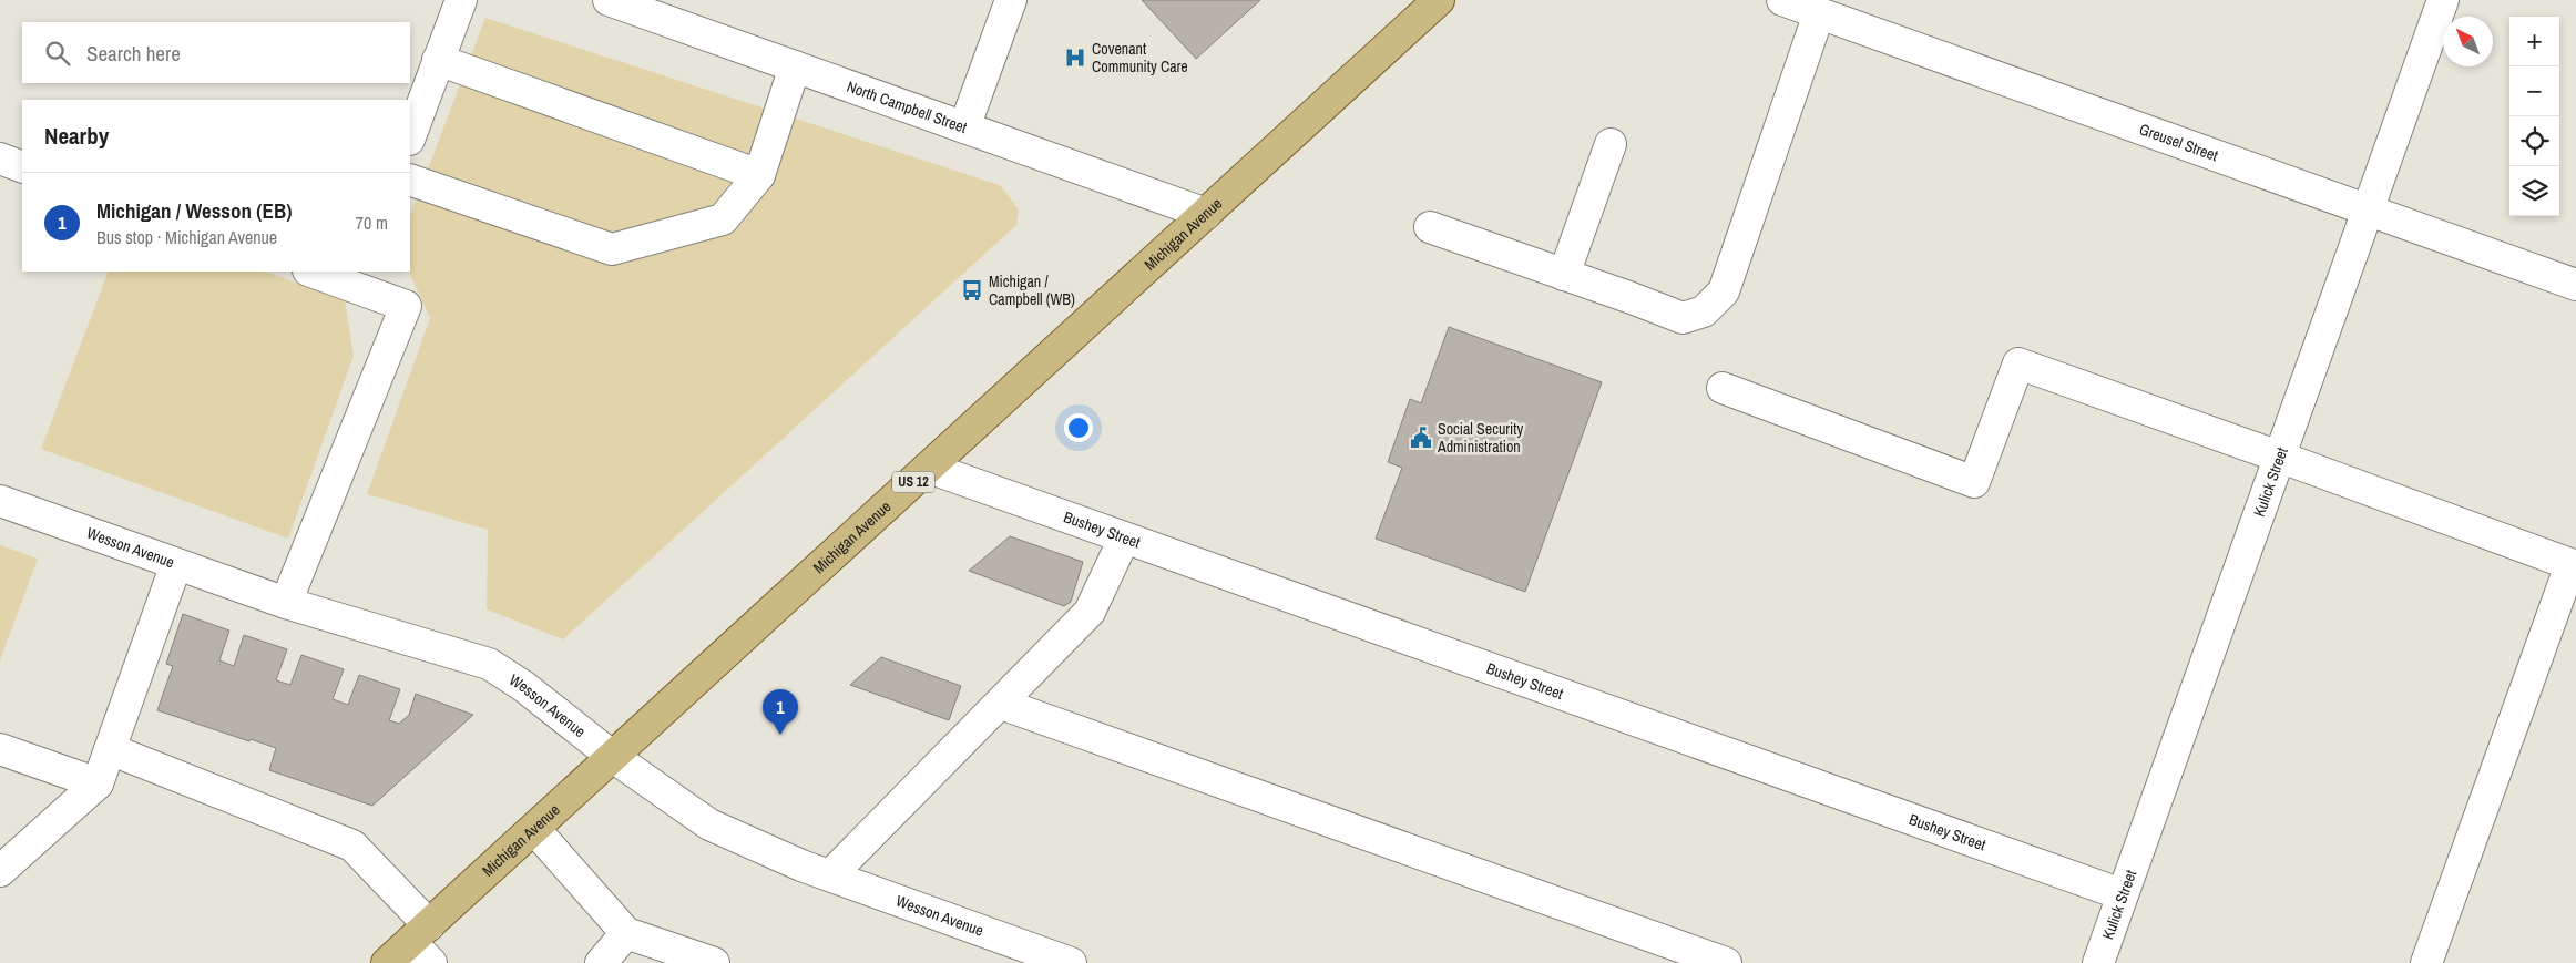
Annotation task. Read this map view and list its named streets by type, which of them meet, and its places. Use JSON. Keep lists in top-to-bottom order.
{
  "streets": {
    "main road": ["Michigan Avenue", "US 12"],
    "street": [
      "North Campbell Street",
      "Greusel Street",
      "Kulick Street",
      "Bushey Street",
      "Wesson Avenue"
    ]
  },
  "crossings": [
    ["North Campbell Street", "Michigan Avenue"],
    ["Greusel Street", "Kulick Street"],
    ["Michigan Avenue", "Bushey Street"],
    ["Michigan Avenue", "Wesson Avenue"],
    ["Kulick Street", "Bushey Street"]
  ],
  "places": {
    "hospital": ["Covenant Community Care"],
    "bus stop": ["Michigan / Campbell (WB)"],
    "public building": ["Social Security Administration"]
  },
  "north": "top left",
  "page": {
    "map_buttons": ["+", "−"],
    "search": "Search here",
    "heading": "Nearby",
    "list": [
      {
        "mark": "1",
        "name": "Michigan / Wesson (EB)",
        "note": "Bus stop · Michigan Avenue",
        "value": "70 m"
      }
    ],
    "pins": "1"
  }
}
